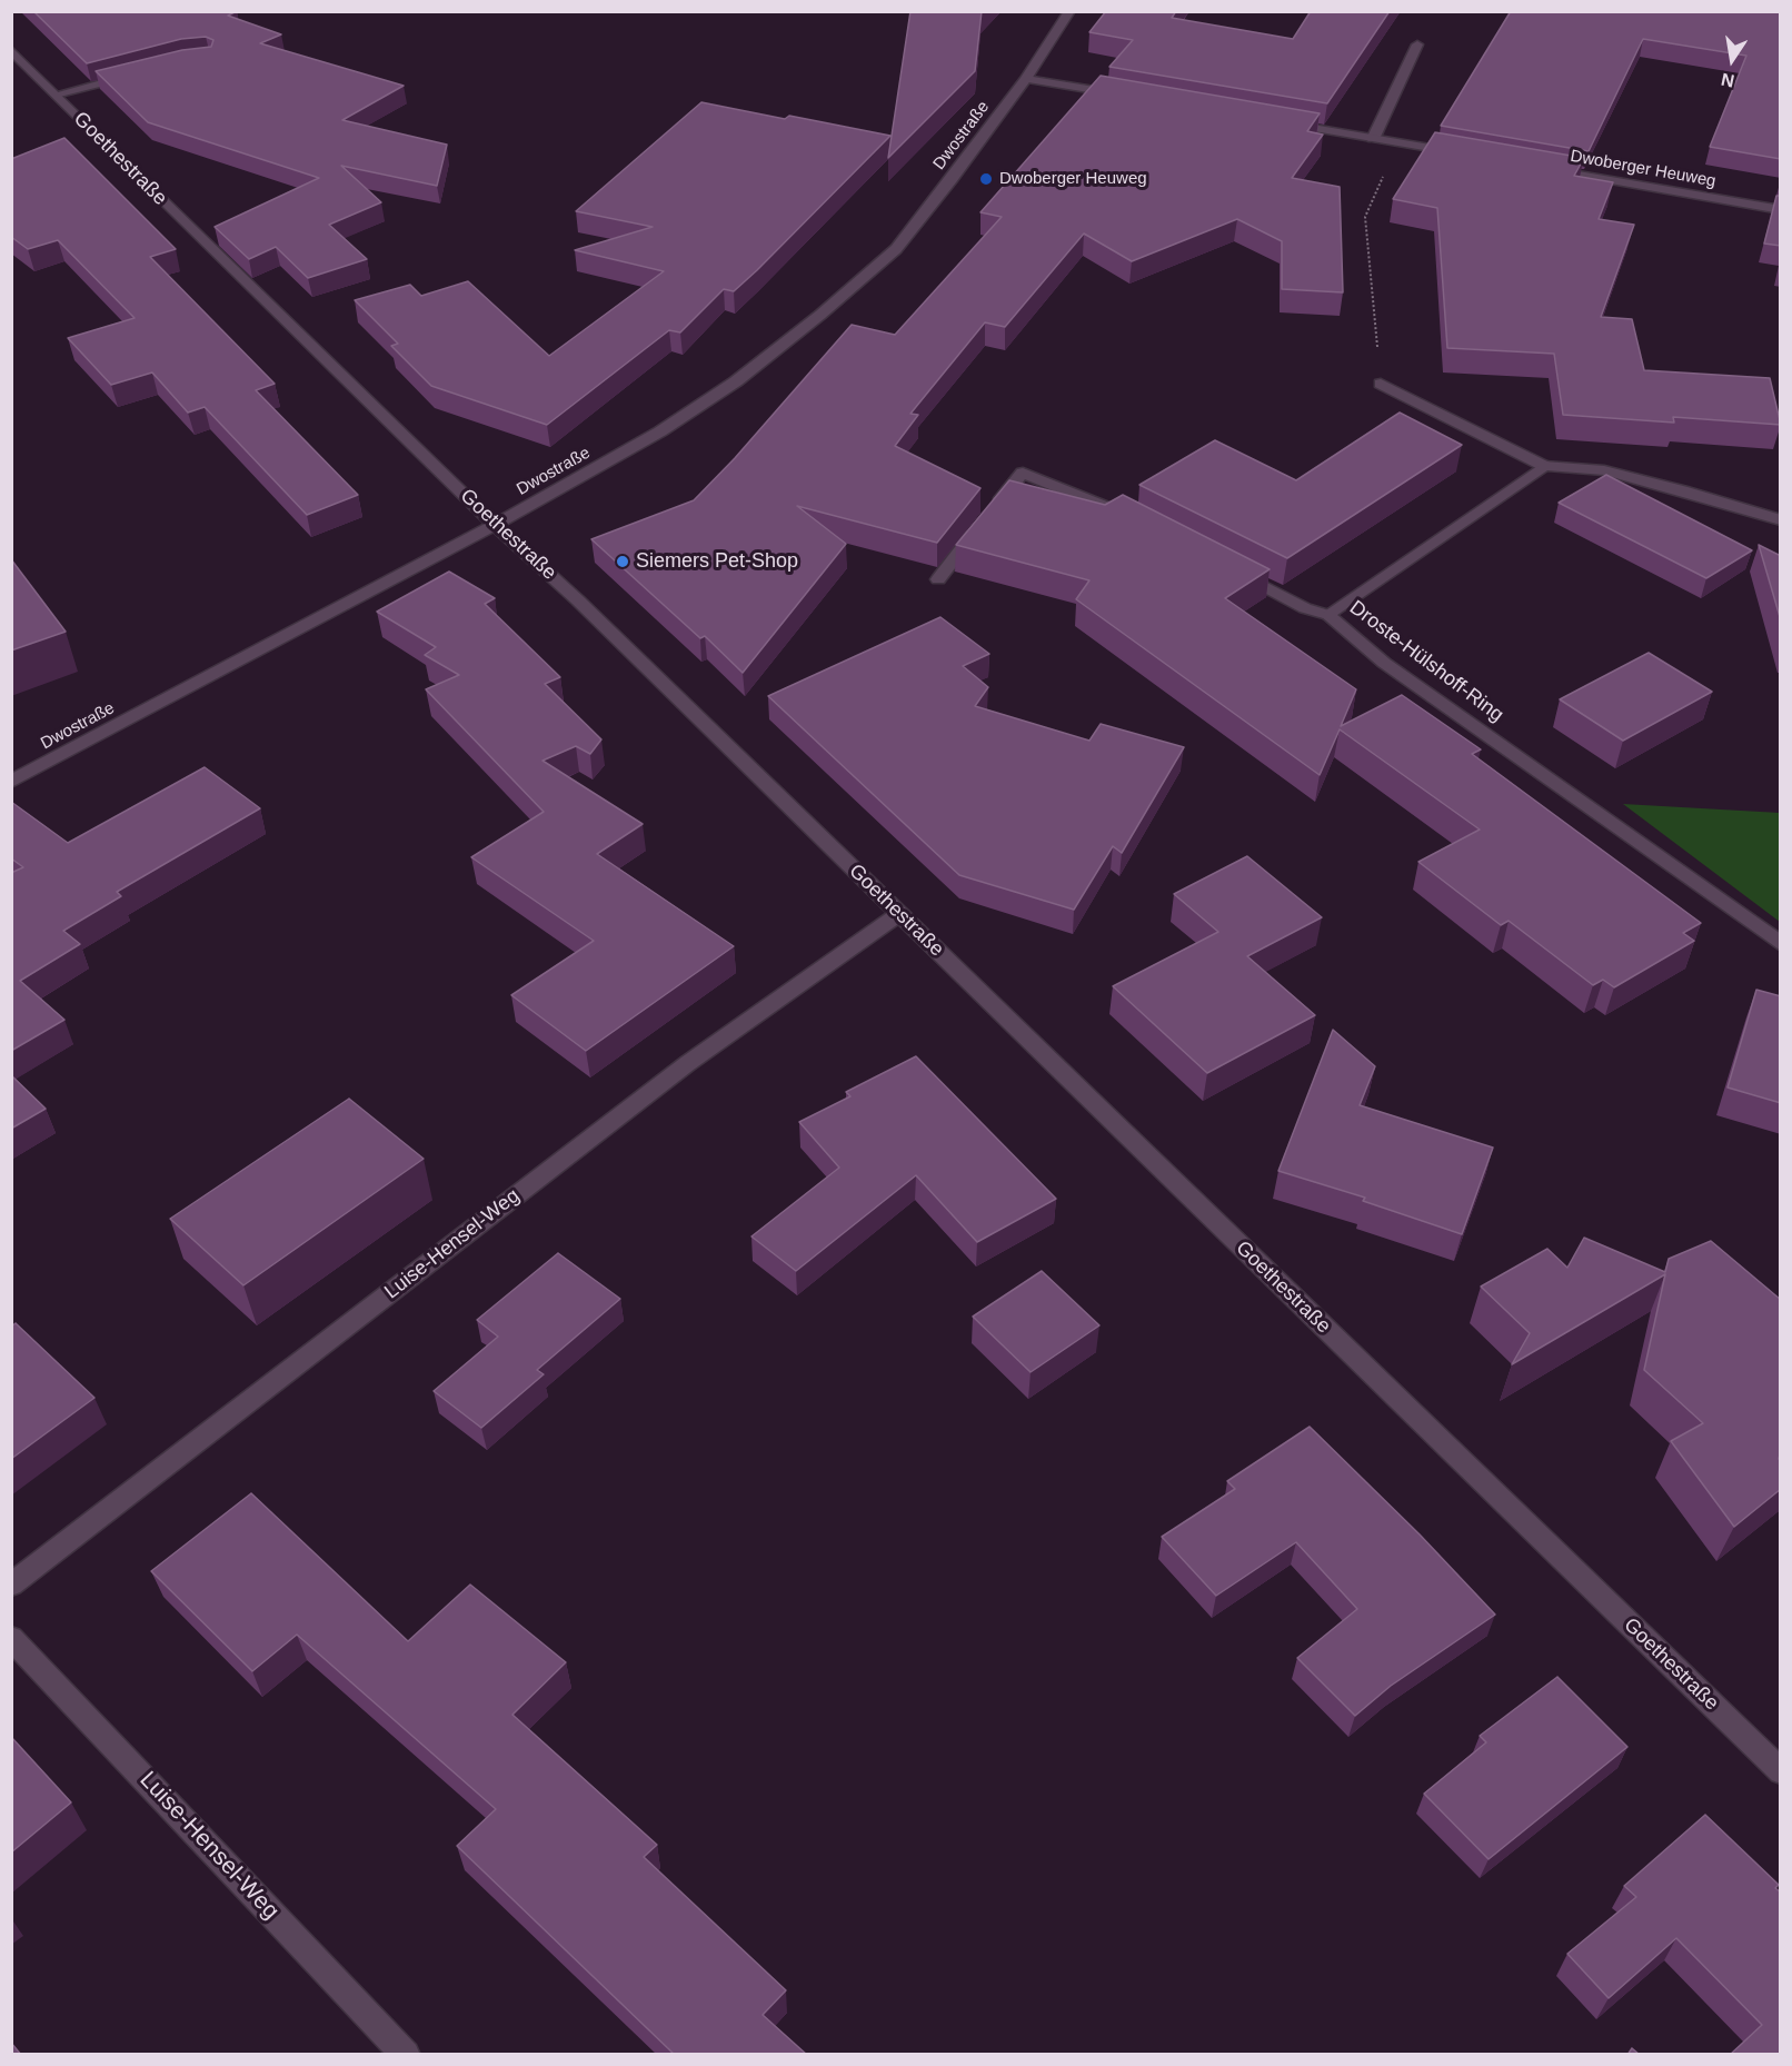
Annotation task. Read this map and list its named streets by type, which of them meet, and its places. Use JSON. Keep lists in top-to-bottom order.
{
  "streets": {
    "street": [
      "Dwostraße",
      "Goethestraße",
      "Dwoberger Heuweg",
      "Droste-Hülshoff-Ring",
      "Luise-Hensel-Weg"
    ]
  },
  "crossings": [
    ["Dwostraße", "Goethestraße"],
    ["Goethestraße", "Luise-Hensel-Weg"]
  ],
  "places": ["Dwoberger Heuweg", "Siemers Pet-Shop"],
  "north": "bottom"
}
